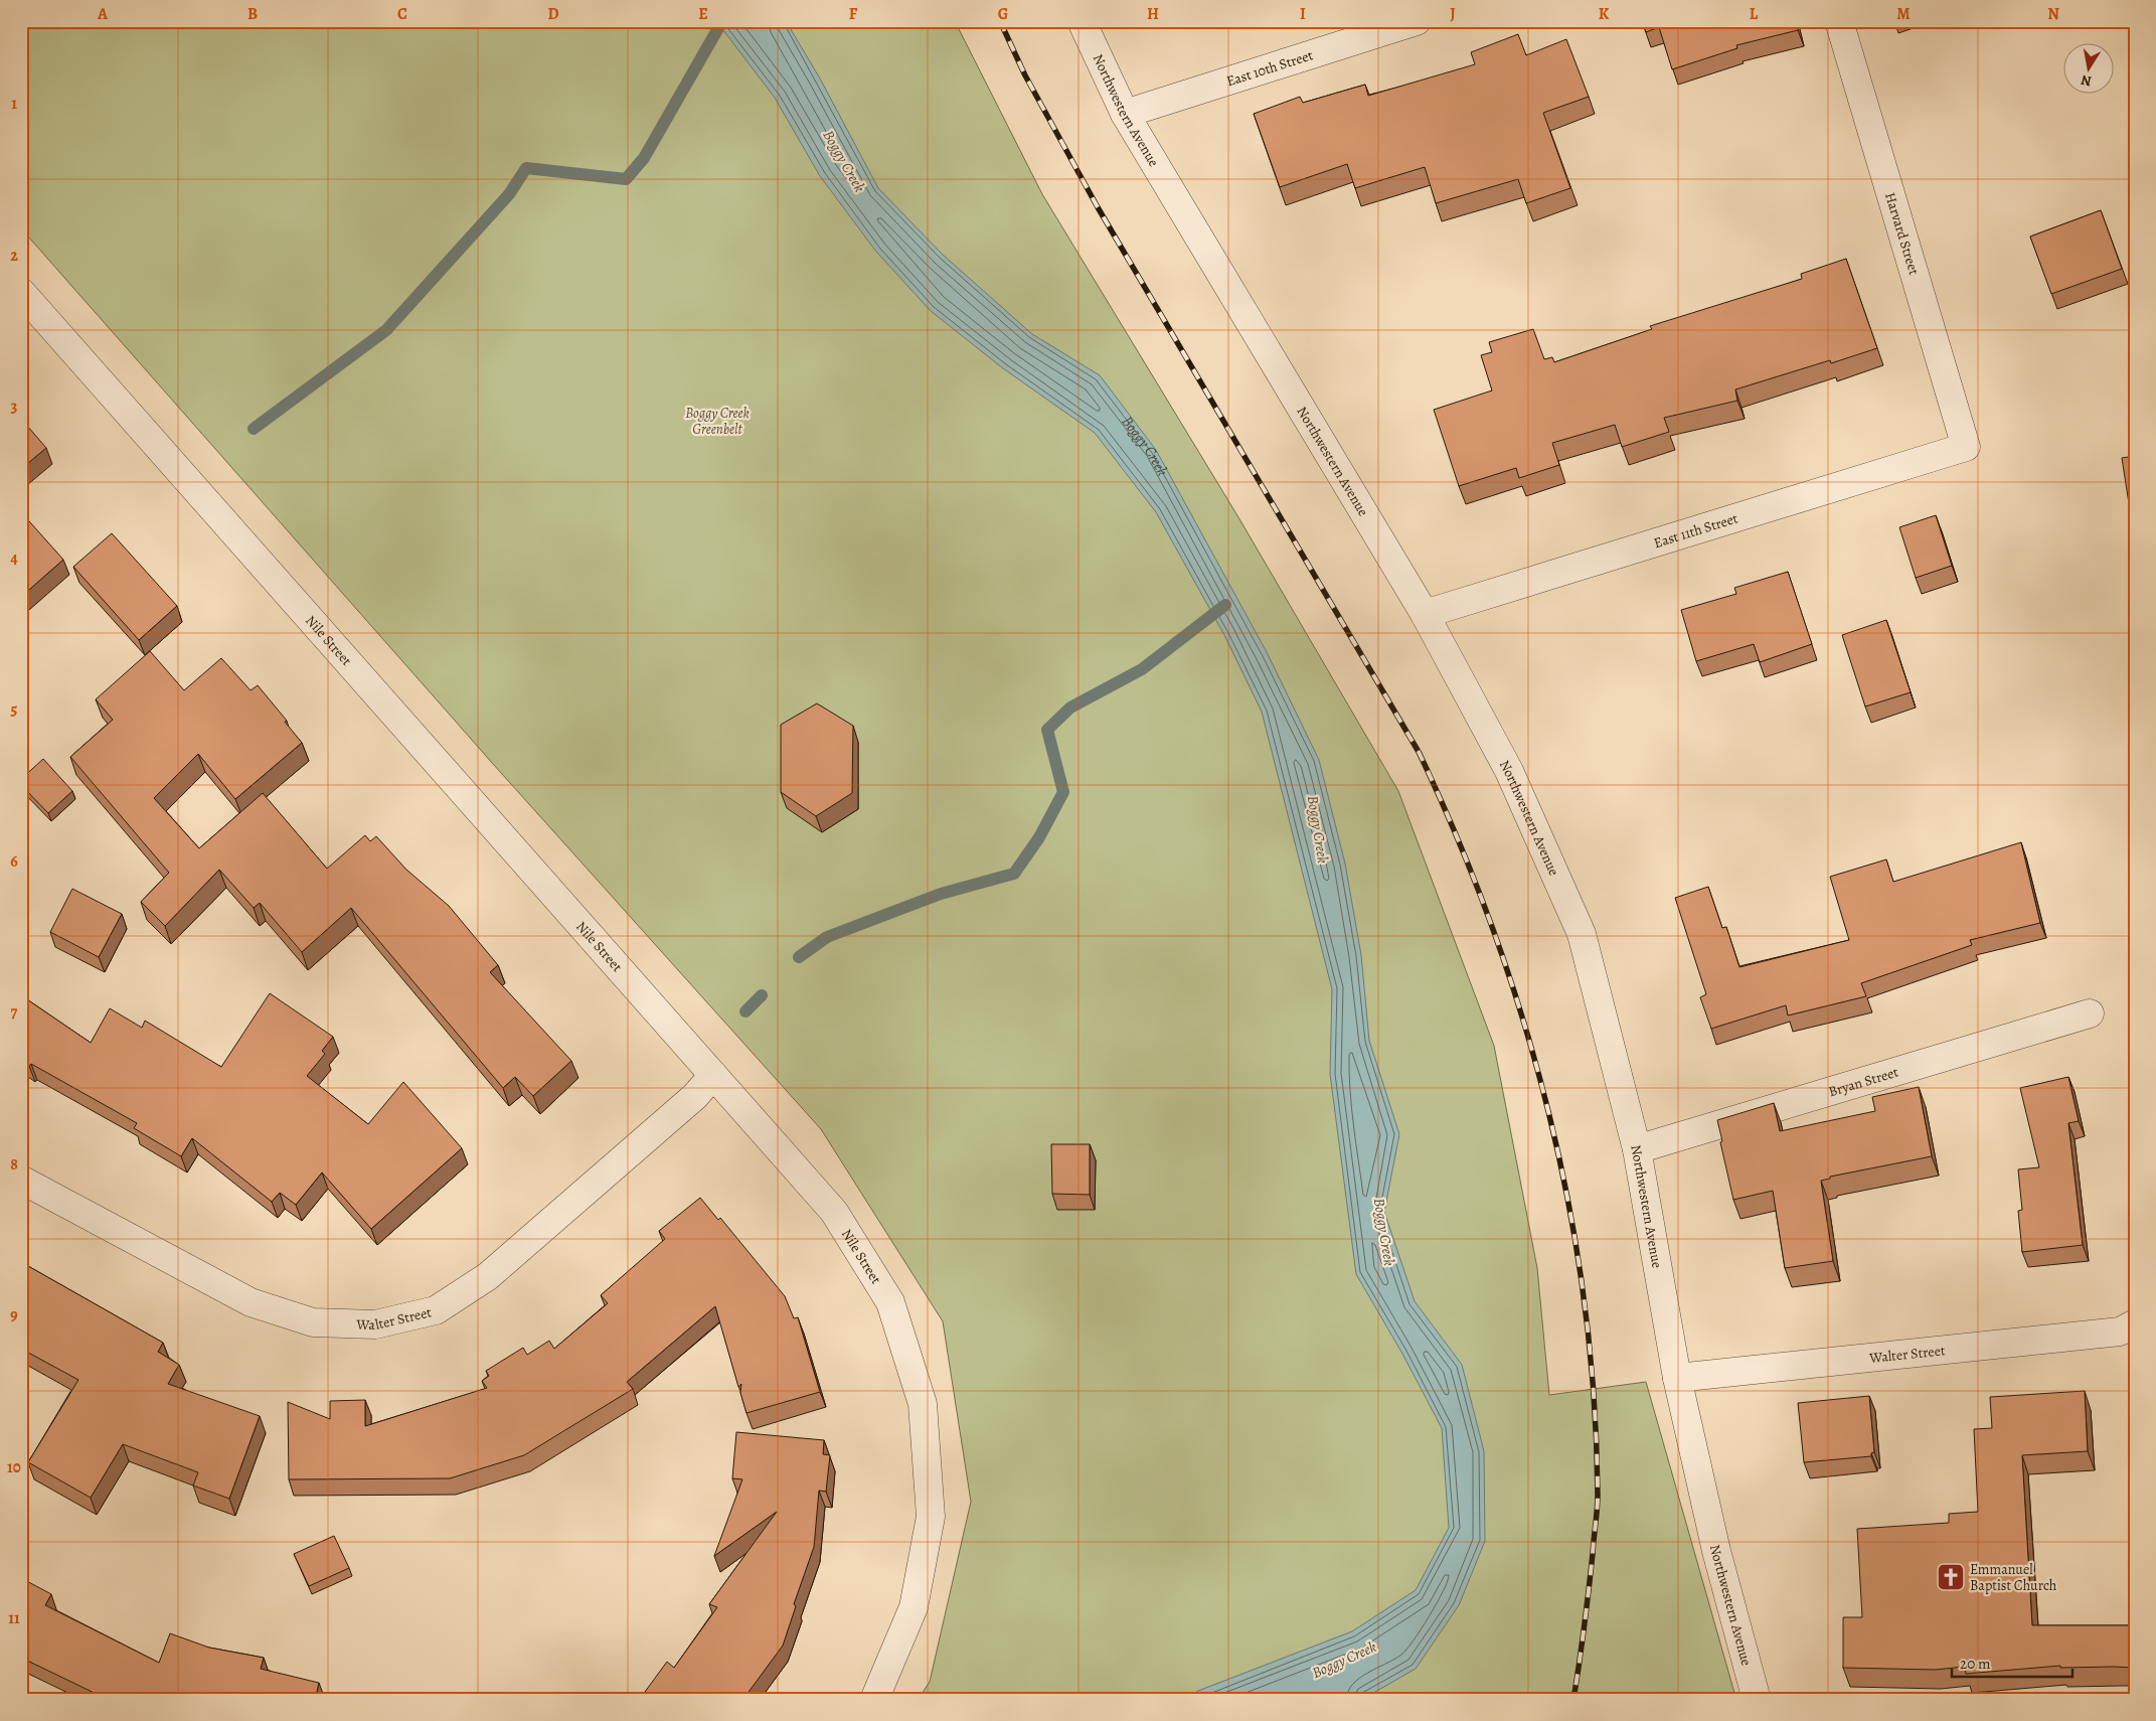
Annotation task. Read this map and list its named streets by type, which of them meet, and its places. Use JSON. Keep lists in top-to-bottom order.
{
  "streets": {
    "street": [
      "East 10th Street",
      "Northwestern Avenue",
      "Harvard Street",
      "East 11th Street",
      "Nile Street",
      "Bryan Street",
      "Walter Street"
    ]
  },
  "crossings": [
    ["East 10th Street", "Northwestern Avenue"],
    ["Northwestern Avenue", "East 11th Street"],
    ["Northwestern Avenue", "Bryan Street"],
    ["Northwestern Avenue", "Walter Street"],
    ["Harvard Street", "East 11th Street"],
    ["Nile Street", "Walter Street"]
  ],
  "water": ["Boggy Creek"],
  "parks": ["Boggy Creek Greenbelt"],
  "places": {
    "church": ["Emmanuel Baptist Church"]
  },
  "scale_bar": "20 m",
  "north": "bottom",
  "grid": {
    "columns": [
      "A",
      "B",
      "C",
      "D",
      "E",
      "F",
      "G",
      "H",
      "I",
      "J",
      "K",
      "L",
      "M",
      "N"
    ],
    "rows": [
      "1",
      "2",
      "3",
      "4",
      "5",
      "6",
      "7",
      "8",
      "9",
      "10",
      "11"
    ]
  }
}
